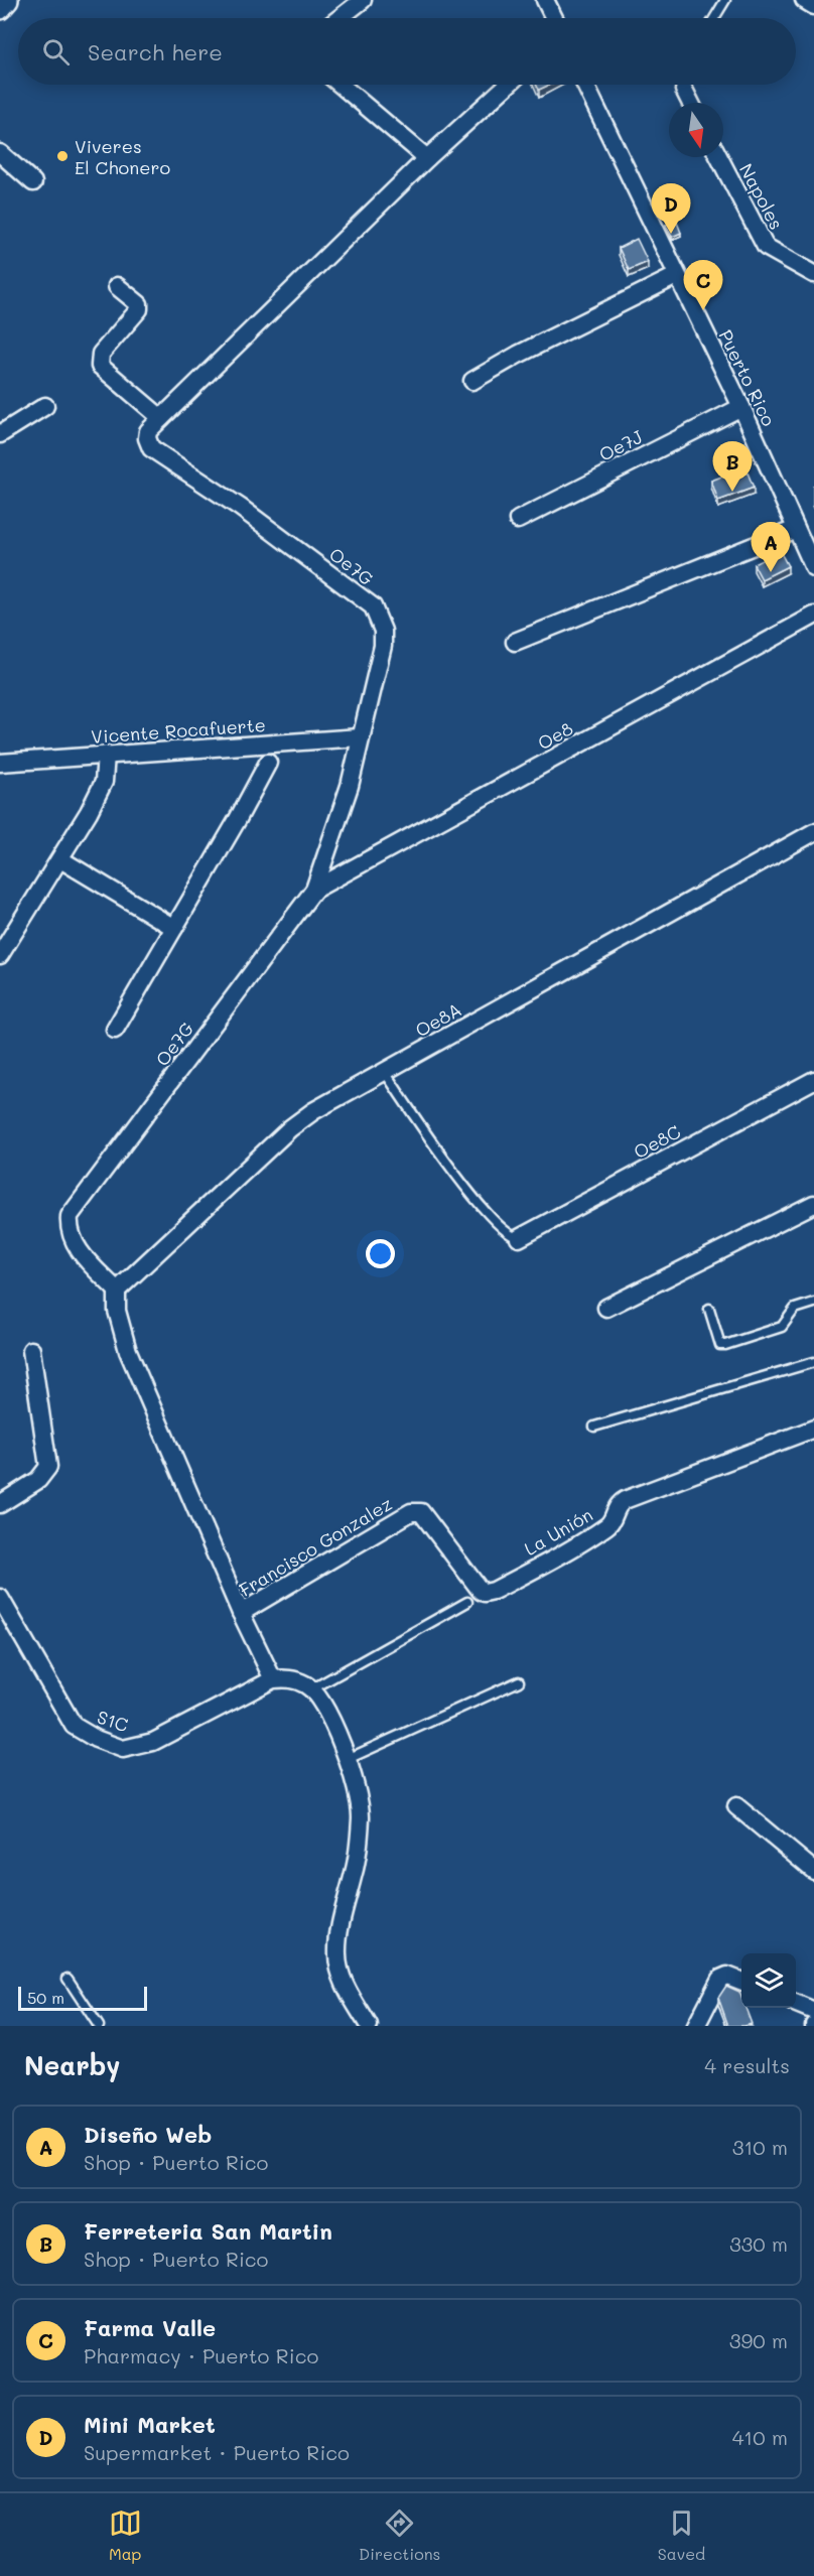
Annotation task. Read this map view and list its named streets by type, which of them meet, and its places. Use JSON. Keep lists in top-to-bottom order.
{
  "streets": {
    "street": [
      "Napoles",
      "Puerto Rico",
      "Oe7J",
      "Oe7G",
      "Vicente Rocafuerte",
      "Oe8",
      "Oe8A",
      "Oe8C",
      "La Unión",
      "Francisco Gonzalez",
      "S1C"
    ]
  },
  "crossings": [
    ["Puerto Rico", "Oe7J"],
    ["Oe7G", "Vicente Rocafuerte"],
    ["Oe7G", "Oe8"],
    ["Oe7G", "Oe8A"],
    ["La Unión", "Francisco Gonzalez"],
    ["Francisco Gonzalez", "S1C"]
  ],
  "places": ["Viveres El Chonero"],
  "scale_bar": "50 m",
  "north": "bottom",
  "page": {
    "search": "Search here",
    "pins": [
      "D",
      "C",
      "B",
      "A"
    ],
    "scale": "50 m",
    "heading": ["Nearby", "4 results"],
    "list": [
      {
        "mark": "A",
        "name": "Diseño Web",
        "note": "Shop · Puerto Rico",
        "value": "310 m"
      },
      {
        "mark": "B",
        "name": "Ferreteria San Martin",
        "note": "Shop · Puerto Rico",
        "value": "330 m"
      },
      {
        "mark": "C",
        "name": "Farma Valle",
        "note": "Pharmacy · Puerto Rico",
        "value": "390 m"
      },
      {
        "mark": "D",
        "name": "Mini Market",
        "note": "Supermarket · Puerto Rico",
        "value": "410 m"
      }
    ],
    "nav": ["Map", "Directions", "Saved"]
  }
}
